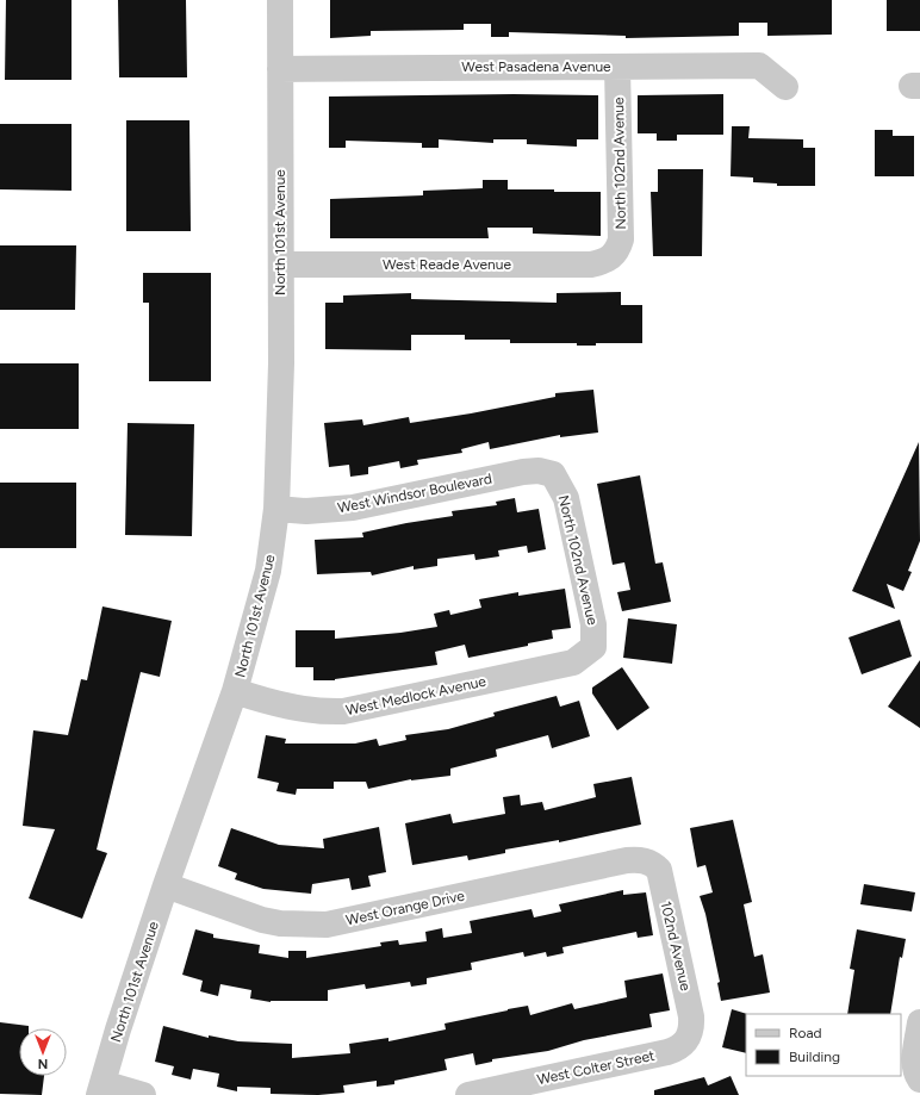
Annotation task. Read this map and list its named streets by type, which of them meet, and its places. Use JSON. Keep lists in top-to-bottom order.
{
  "streets": {
    "street": [
      "West Pasadena Avenue",
      "North 102nd Avenue",
      "North 101st Avenue",
      "West Reade Avenue",
      "West Windsor Boulevard",
      "West Medlock Avenue",
      "West Orange Drive",
      "102nd Avenue",
      "West Colter Street"
    ]
  },
  "crossings": [
    ["West Pasadena Avenue", "North 102nd Avenue"],
    ["West Pasadena Avenue", "North 101st Avenue"],
    ["North 102nd Avenue", "West Reade Avenue"],
    ["North 102nd Avenue", "West Windsor Boulevard"],
    ["North 102nd Avenue", "West Medlock Avenue"],
    ["North 101st Avenue", "West Reade Avenue"],
    ["North 101st Avenue", "West Windsor Boulevard"],
    ["North 101st Avenue", "West Medlock Avenue"],
    ["North 101st Avenue", "West Orange Drive"],
    ["West Orange Drive", "102nd Avenue"],
    ["102nd Avenue", "West Colter Street"]
  ],
  "legend": ["Road", "Building"],
  "north": "bottom"
}
